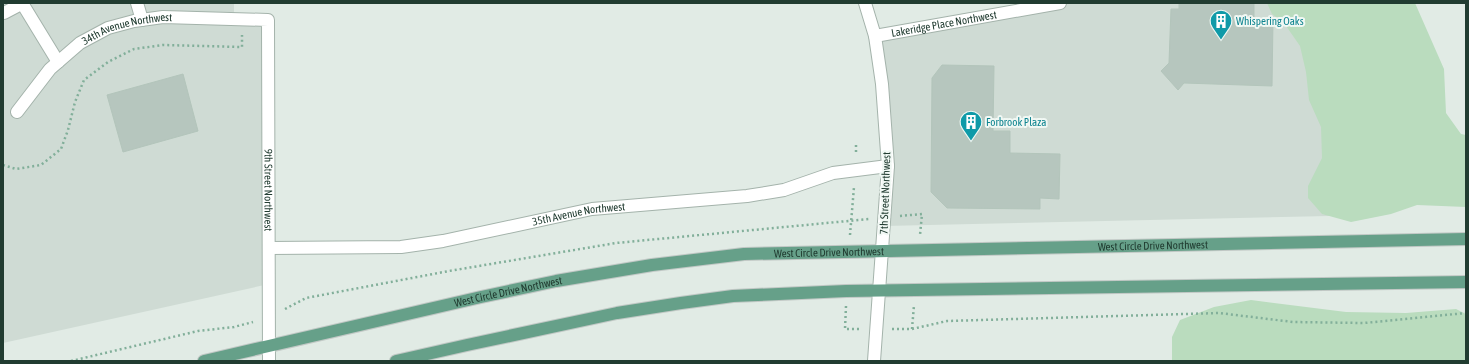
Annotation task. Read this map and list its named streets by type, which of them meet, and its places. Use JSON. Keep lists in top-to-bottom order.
{
  "streets": {
    "main road": ["West Circle Drive Northwest"],
    "street": [
      "Lakeridge Place Northwest",
      "34th Avenue Northwest",
      "9th Street Northwest",
      "7th Street Northwest",
      "35th Avenue Northwest"
    ]
  },
  "crossings": [
    ["Lakeridge Place Northwest", "7th Street Northwest"],
    ["34th Avenue Northwest", "9th Street Northwest"],
    ["9th Street Northwest", "35th Avenue Northwest"],
    ["9th Street Northwest", "West Circle Drive Northwest"],
    ["7th Street Northwest", "35th Avenue Northwest"],
    ["7th Street Northwest", "West Circle Drive Northwest"]
  ],
  "places": {
    "building": ["Whispering Oaks", "Forbrook Plaza"]
  }
}
